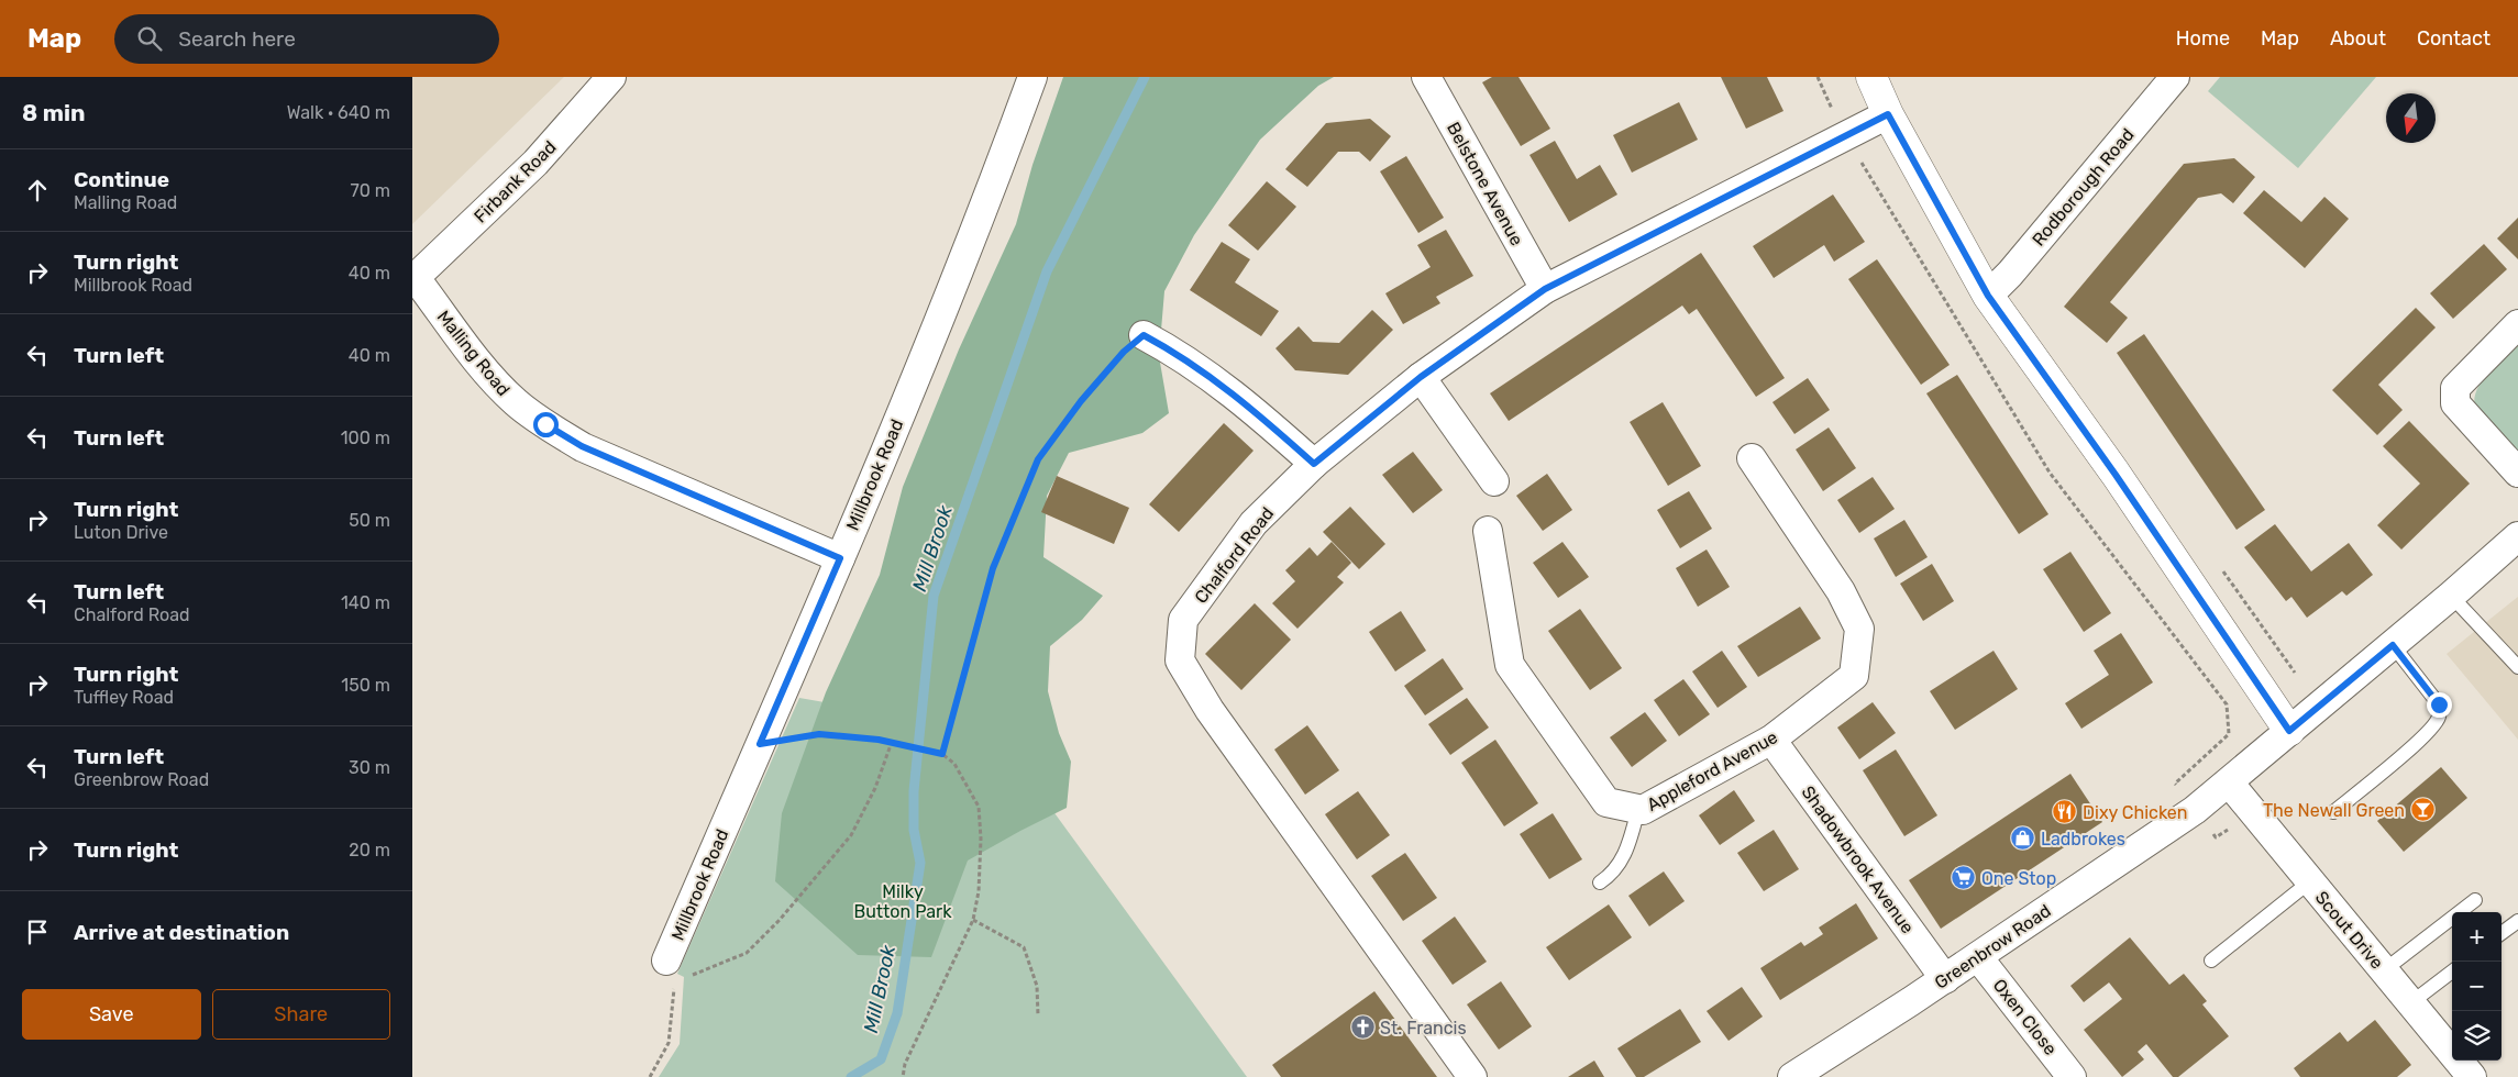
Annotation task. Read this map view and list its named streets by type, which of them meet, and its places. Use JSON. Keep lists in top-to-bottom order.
{
  "streets": {
    "street": [
      "Firbank Road",
      "Belstone Avenue",
      "Rodborough Road",
      "Malling Road",
      "Millbrook Road",
      "Chalford Road",
      "Appleford Avenue",
      "Shadowbrook Avenue",
      "Scout Drive",
      "Greenbrow Road",
      "Oxen Close"
    ]
  },
  "crossings": [
    ["Firbank Road", "Malling Road"],
    ["Belstone Avenue", "Chalford Road"],
    ["Malling Road", "Millbrook Road"],
    ["Appleford Avenue", "Shadowbrook Avenue"],
    ["Shadowbrook Avenue", "Greenbrow Road"],
    ["Scout Drive", "Greenbrow Road"],
    ["Greenbrow Road", "Oxen Close"]
  ],
  "water": ["Mill Brook"],
  "parks": ["Milky Button Park"],
  "places": {
    "bar": ["The Newall Green"],
    "restaurant": ["Dixy Chicken"],
    "shop": ["Ladbrokes"],
    "supermarket": ["One Stop"],
    "church": ["St. Francis"]
  },
  "north": "bottom",
  "page": {
    "header": "Map",
    "search": "Search here",
    "nav": [
      "Home",
      "Map",
      "About",
      "Contact"
    ],
    "heading": ["8 min", "Walk · 640 m"],
    "list": [
      ["Continue", "Malling Road", "70 m"],
      ["Turn right", "Millbrook Road", "40 m"],
      ["Turn left", "40 m"],
      ["Turn left", "100 m"],
      ["Turn right", "Luton Drive", "50 m"],
      ["Turn left", "Chalford Road", "140 m"],
      ["Turn right", "Tuffley Road", "150 m"],
      ["Turn left", "Greenbrow Road", "30 m"],
      ["Turn right", "20 m"],
      "Arrive at destination"
    ],
    "map_buttons": ["+", "−"],
    "buttons": ["Save", "Share"]
  }
}
